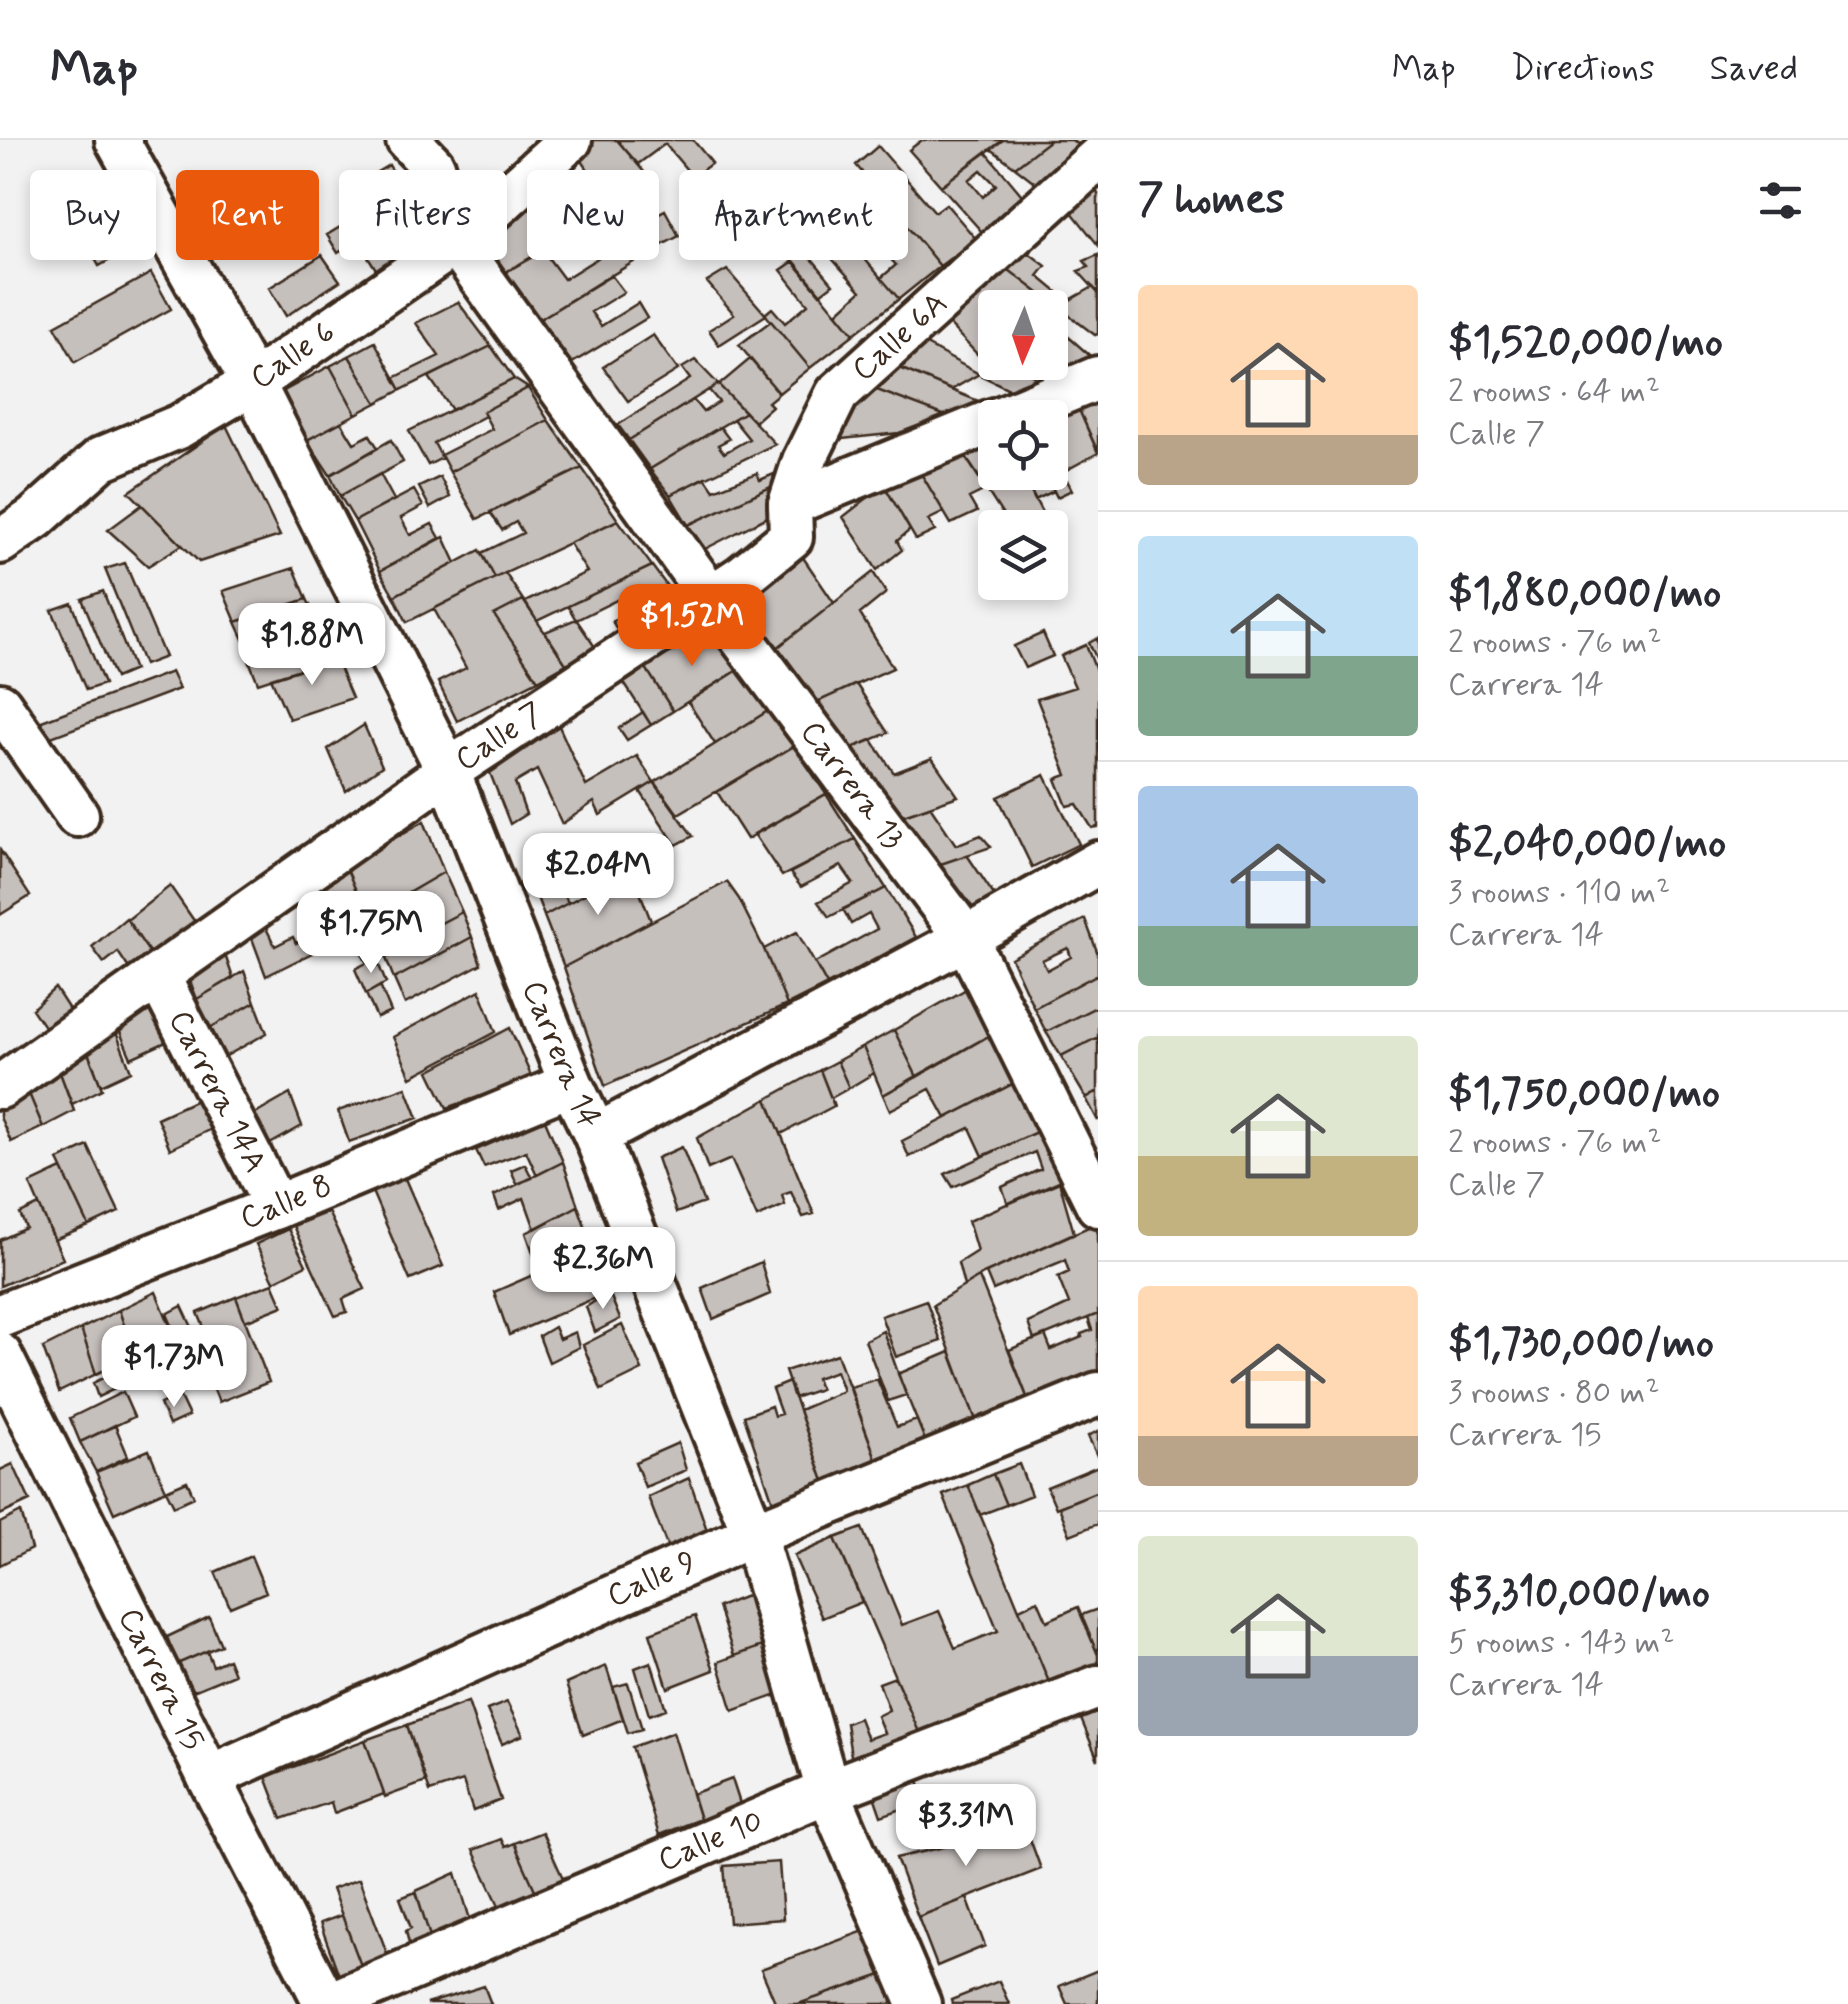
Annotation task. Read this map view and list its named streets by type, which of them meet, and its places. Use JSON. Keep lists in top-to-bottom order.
{
  "streets": {
    "street": [
      "Calle 6A",
      "Calle 6",
      "Calle 7",
      "Carrera 13",
      "Carrera 14",
      "Carrera 14A",
      "Calle 8",
      "Calle 9",
      "Carrera 15",
      "Calle 10"
    ]
  },
  "crossings": [
    ["Calle 6A", "Calle 7"],
    ["Calle 6", "Carrera 14"],
    ["Calle 7", "Carrera 13"],
    ["Calle 7", "Carrera 14"],
    ["Calle 7", "Carrera 14A"],
    ["Carrera 14", "Calle 8"],
    ["Carrera 14", "Calle 9"],
    ["Carrera 14", "Calle 10"],
    ["Carrera 14A", "Calle 8"],
    ["Calle 9", "Carrera 15"],
    ["Carrera 15", "Calle 10"]
  ],
  "north": "bottom",
  "page": {
    "header": "Map",
    "nav": ["Map", "Directions", "Saved"],
    "heading": "7 homes",
    "chip": [
      "Buy",
      "Rent",
      "Filters",
      "New",
      "Apartment"
    ],
    "list": [
      {
        "name": "$1,520,000/mo",
        "note": "2 rooms · 64 m² · Calle 7"
      },
      {
        "name": "$1,880,000/mo",
        "note": "2 rooms · 76 m² · Carrera 14"
      },
      {
        "name": "$2,040,000/mo",
        "note": "3 rooms · 110 m² · Carrera 14"
      },
      {
        "name": "$1,750,000/mo",
        "note": "2 rooms · 76 m² · Calle 7"
      },
      {
        "name": "$1,730,000/mo",
        "note": "3 rooms · 80 m² · Carrera 15"
      },
      {
        "name": "$3,310,000/mo",
        "note": "5 rooms · 143 m² · Carrera 14"
      }
    ],
    "price": [
      "$1.52M",
      "$1.88M",
      "$2.04M",
      "$1.75M",
      "$2.36M",
      "$1.73M",
      "$3.31M"
    ]
  }
}
